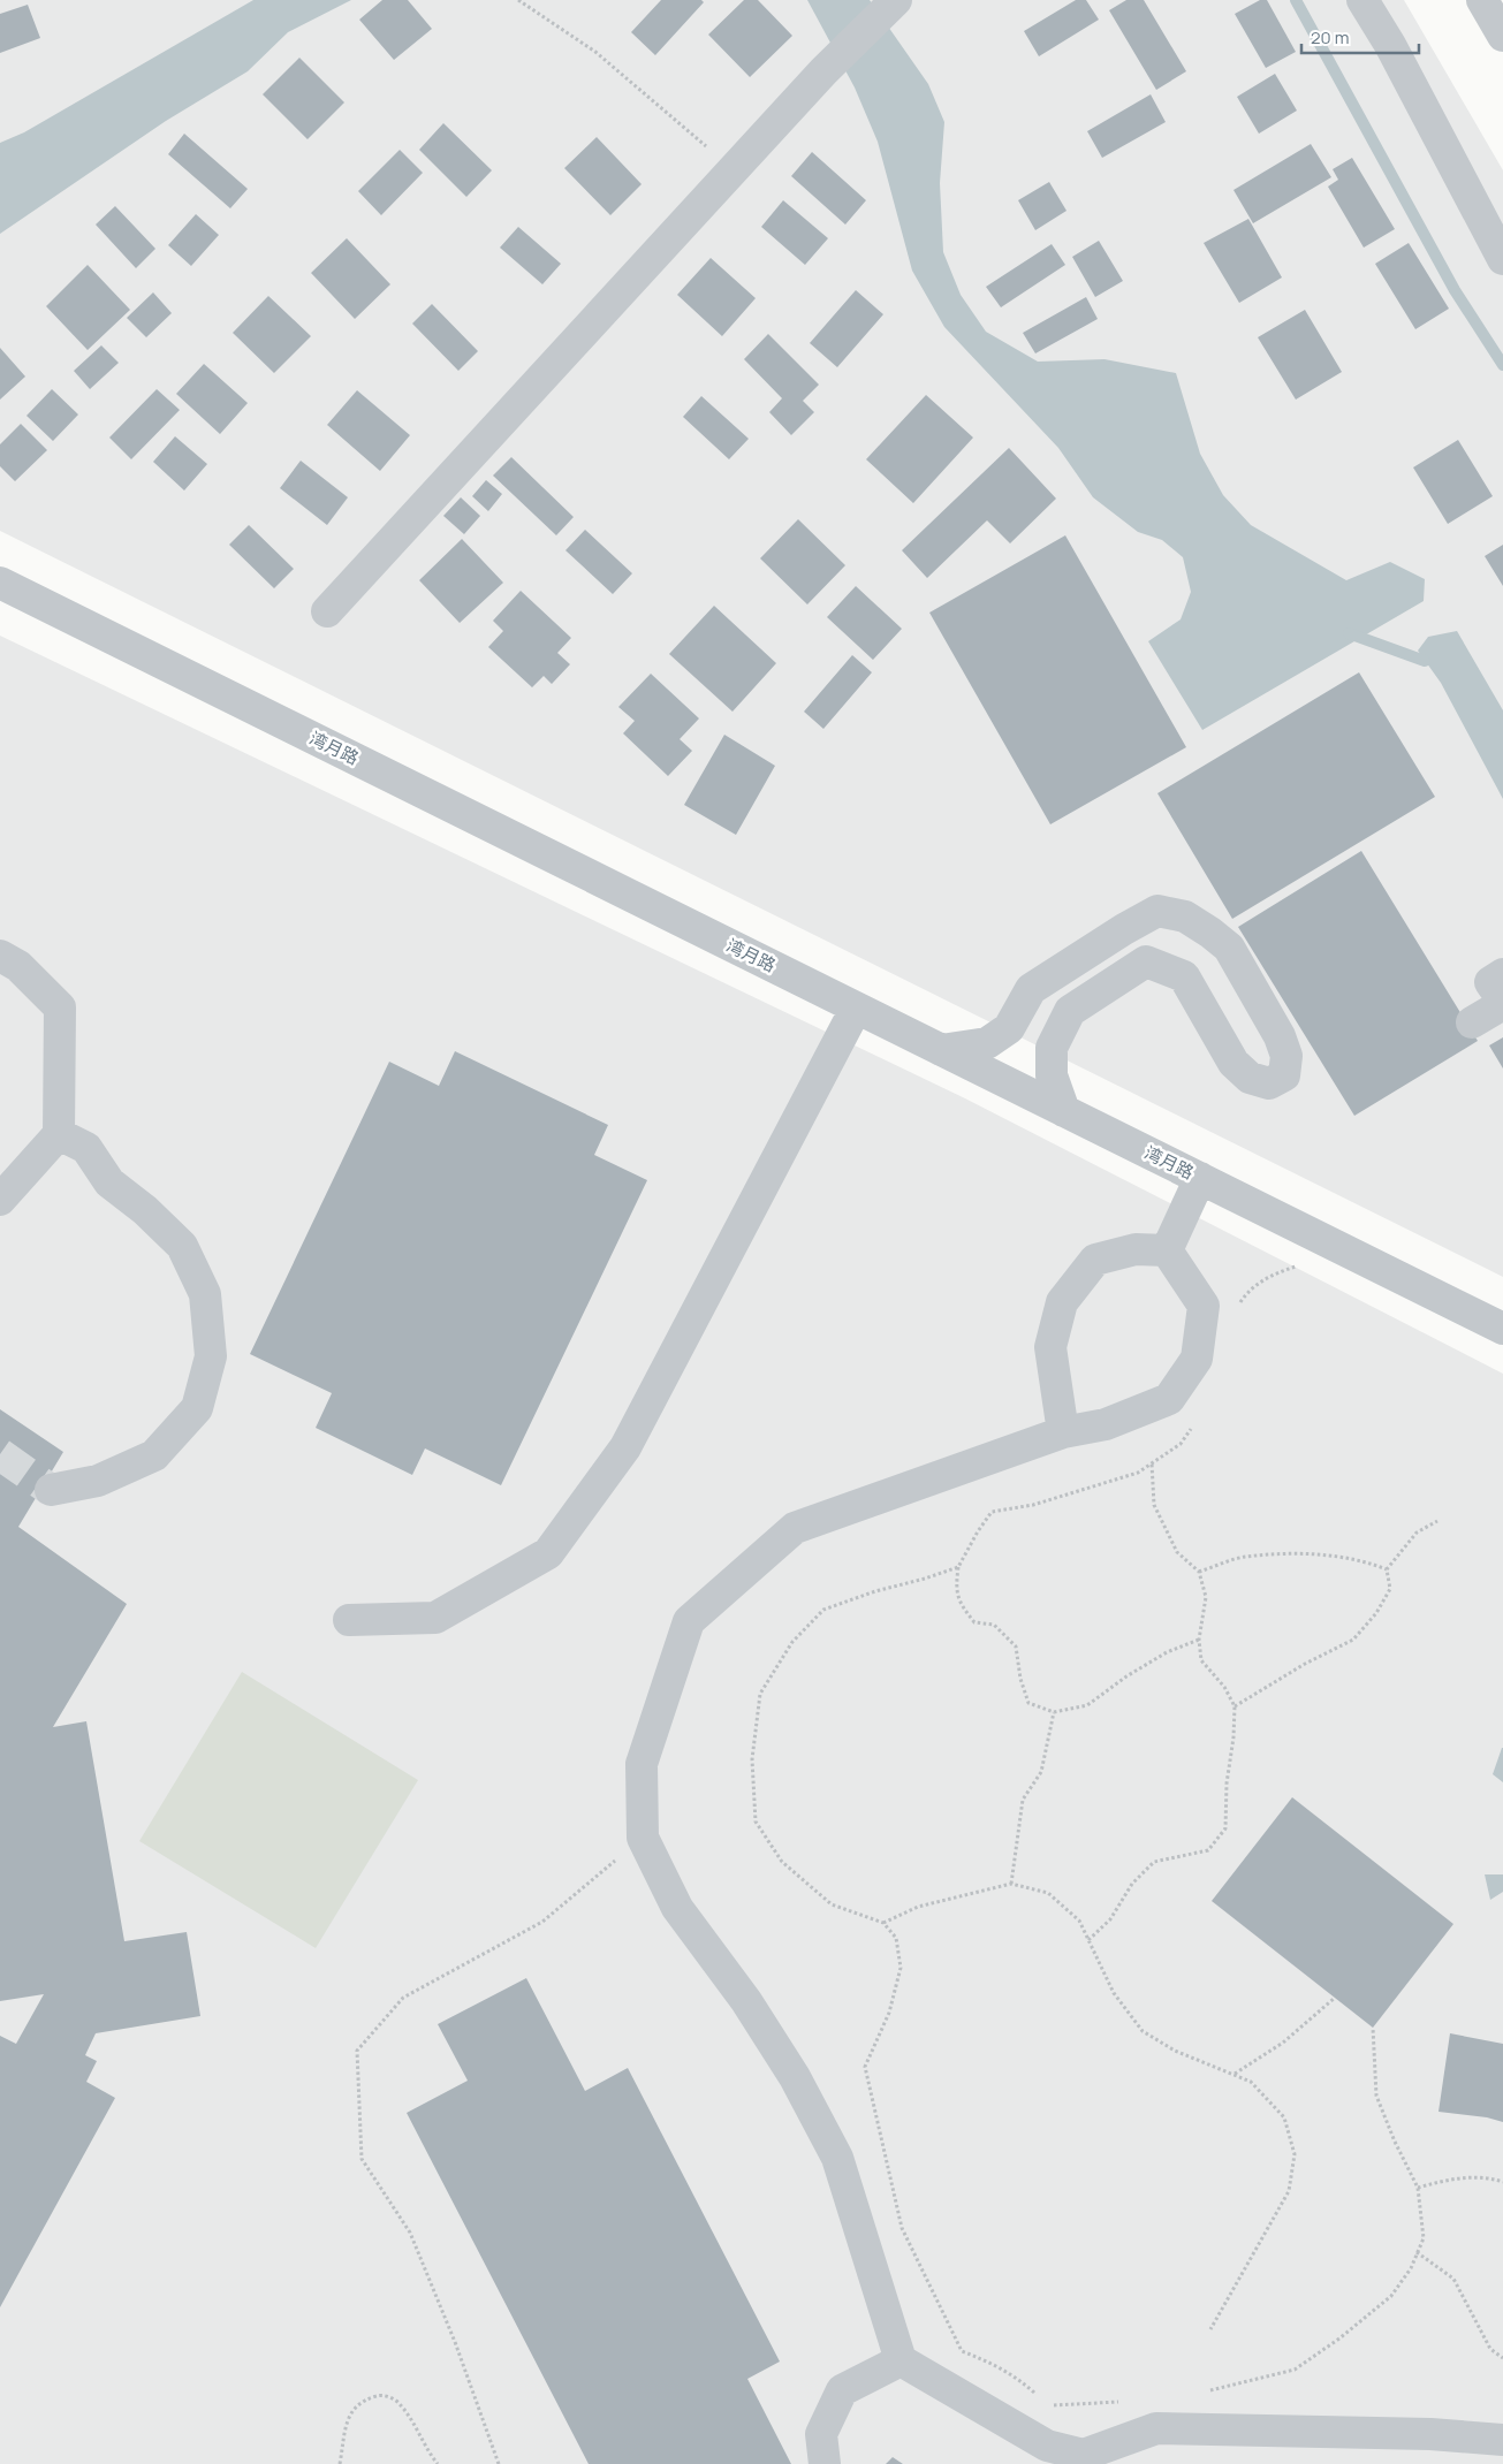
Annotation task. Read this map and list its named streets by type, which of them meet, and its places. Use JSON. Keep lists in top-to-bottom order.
{
  "streets": {
    "street": ["湾月路"]
  },
  "scale_bar": "20 m"
}
